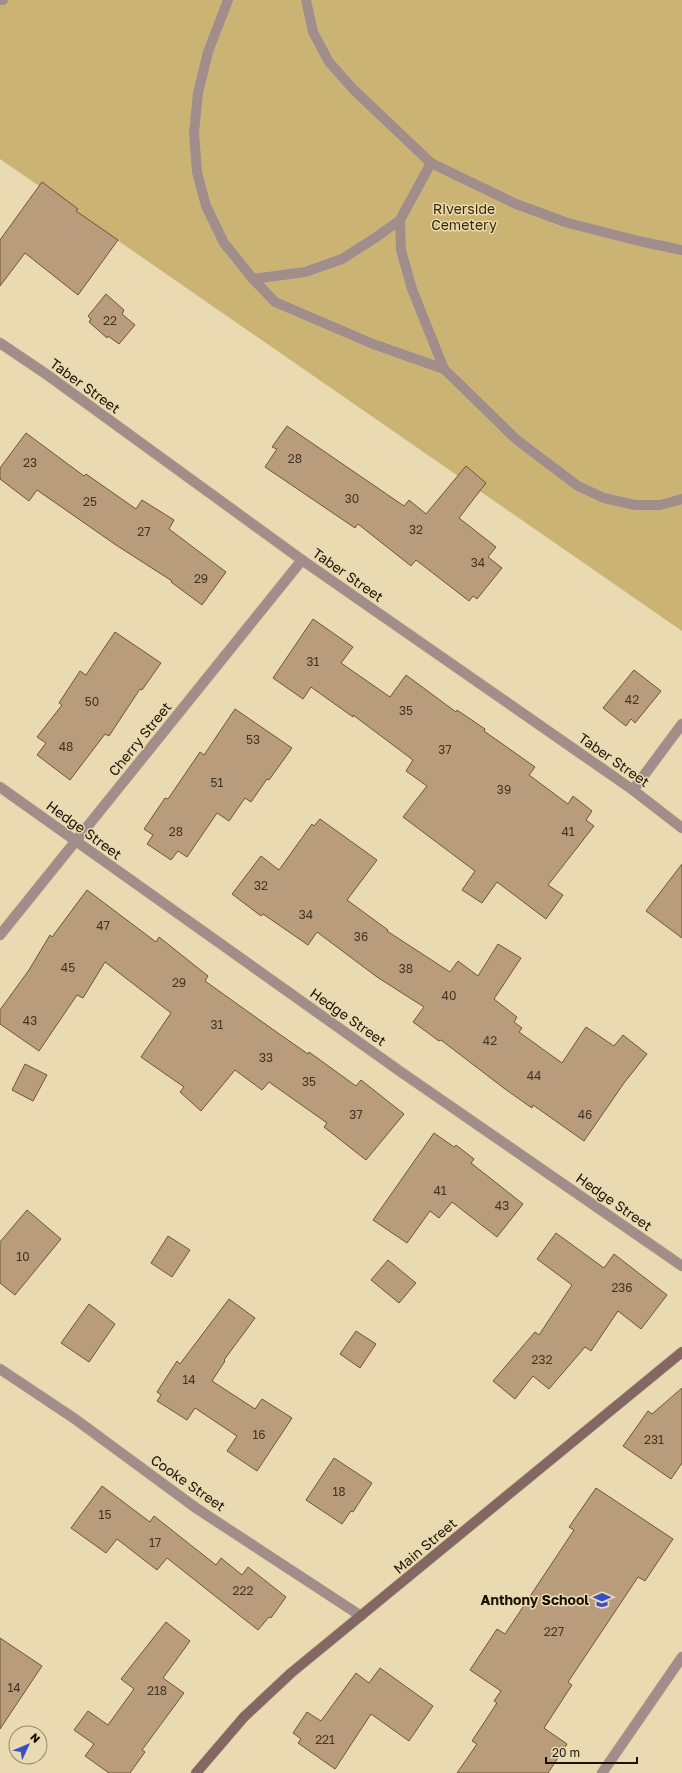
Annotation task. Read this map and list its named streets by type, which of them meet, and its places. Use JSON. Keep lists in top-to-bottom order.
{
  "streets": {
    "main road": ["Main Street"],
    "street": [
      "Taber Street",
      "Cherry Street",
      "Hedge Street",
      "Cooke Street"
    ]
  },
  "crossings": [
    ["Taber Street", "Cherry Street"],
    ["Cherry Street", "Hedge Street"],
    ["Cooke Street", "Main Street"]
  ],
  "parks": ["Riverside Cemetery"],
  "places": {
    "school or university": ["Anthony School"]
  },
  "house_numbers": [
    "22",
    "28",
    "23",
    "30",
    "25",
    "32",
    "27",
    "34",
    "29",
    "31",
    "42",
    "50",
    "35",
    "53",
    "48",
    "37",
    "51",
    "39",
    "28",
    "41",
    "32",
    "34",
    "47",
    "36",
    "45",
    "38",
    "29",
    "40",
    "43",
    "31",
    "42",
    "33",
    "44",
    "35",
    "37",
    "46",
    "41",
    "43",
    "10",
    "236",
    "232",
    "14",
    "16",
    "231",
    "18",
    "15",
    "17",
    "222",
    "227",
    "14",
    "218",
    "221"
  ],
  "scale_bar": "20 m",
  "north": "top right"
}
